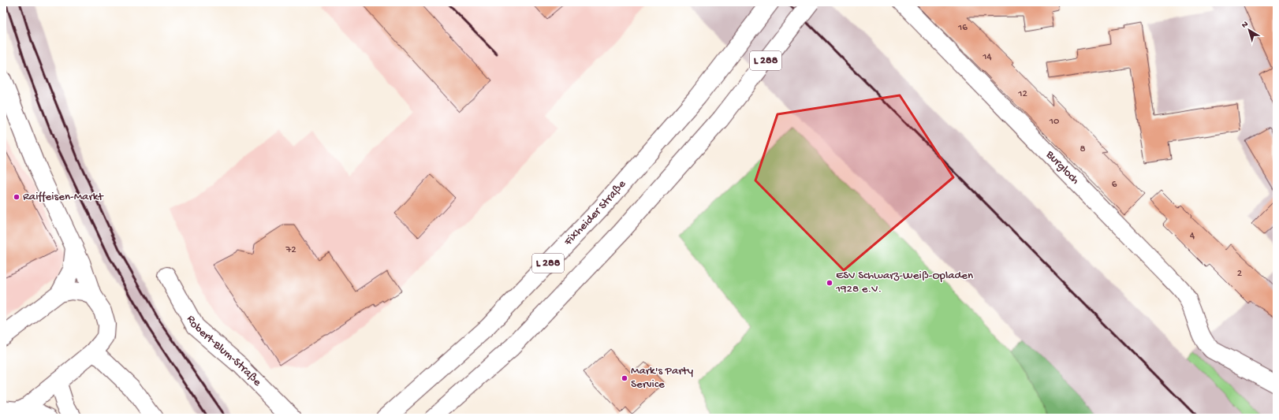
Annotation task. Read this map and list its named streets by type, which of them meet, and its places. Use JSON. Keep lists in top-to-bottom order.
{
  "streets": {
    "main road": [
      "L 288",
      "Burgloch",
      "Fixheider Straße",
      "Robert-Blum-Straße"
    ]
  },
  "places": ["Raiffeisen-Markt", "ESV Schwarz-Weiß-Opladen 1928 e.V.", "Mark's Party Service"],
  "house_numbers": [
    "16",
    "14",
    "12",
    "10",
    "8",
    "6",
    "4",
    "72",
    "2"
  ],
  "north": "top left"
}
